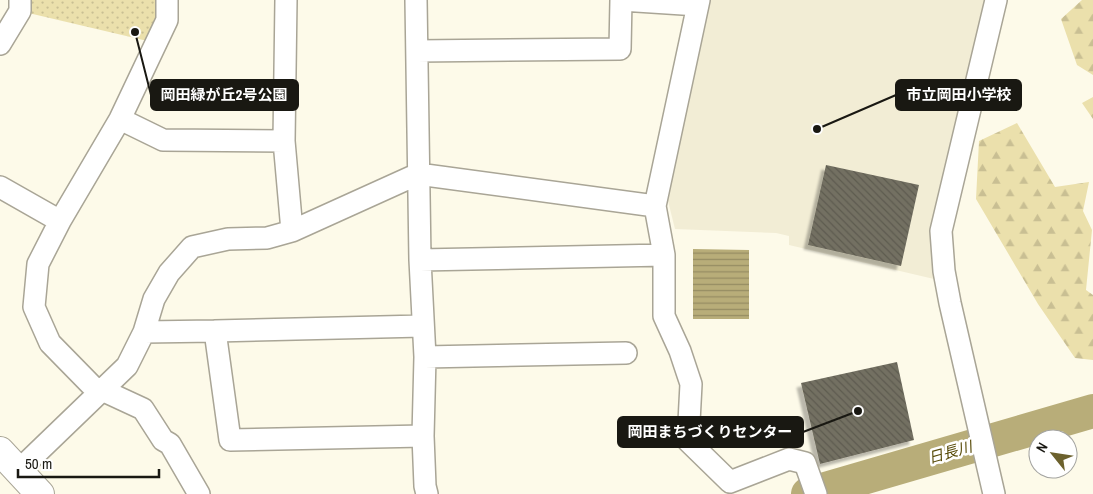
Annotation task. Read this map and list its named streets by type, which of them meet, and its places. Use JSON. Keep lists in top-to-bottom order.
{
  "water": ["日長川"],
  "places": ["岡田緑が丘2号公園", "市立岡田小学校", "岡田まちづくりセンター"],
  "scale_bar": "50 m",
  "north": "top left"
}
